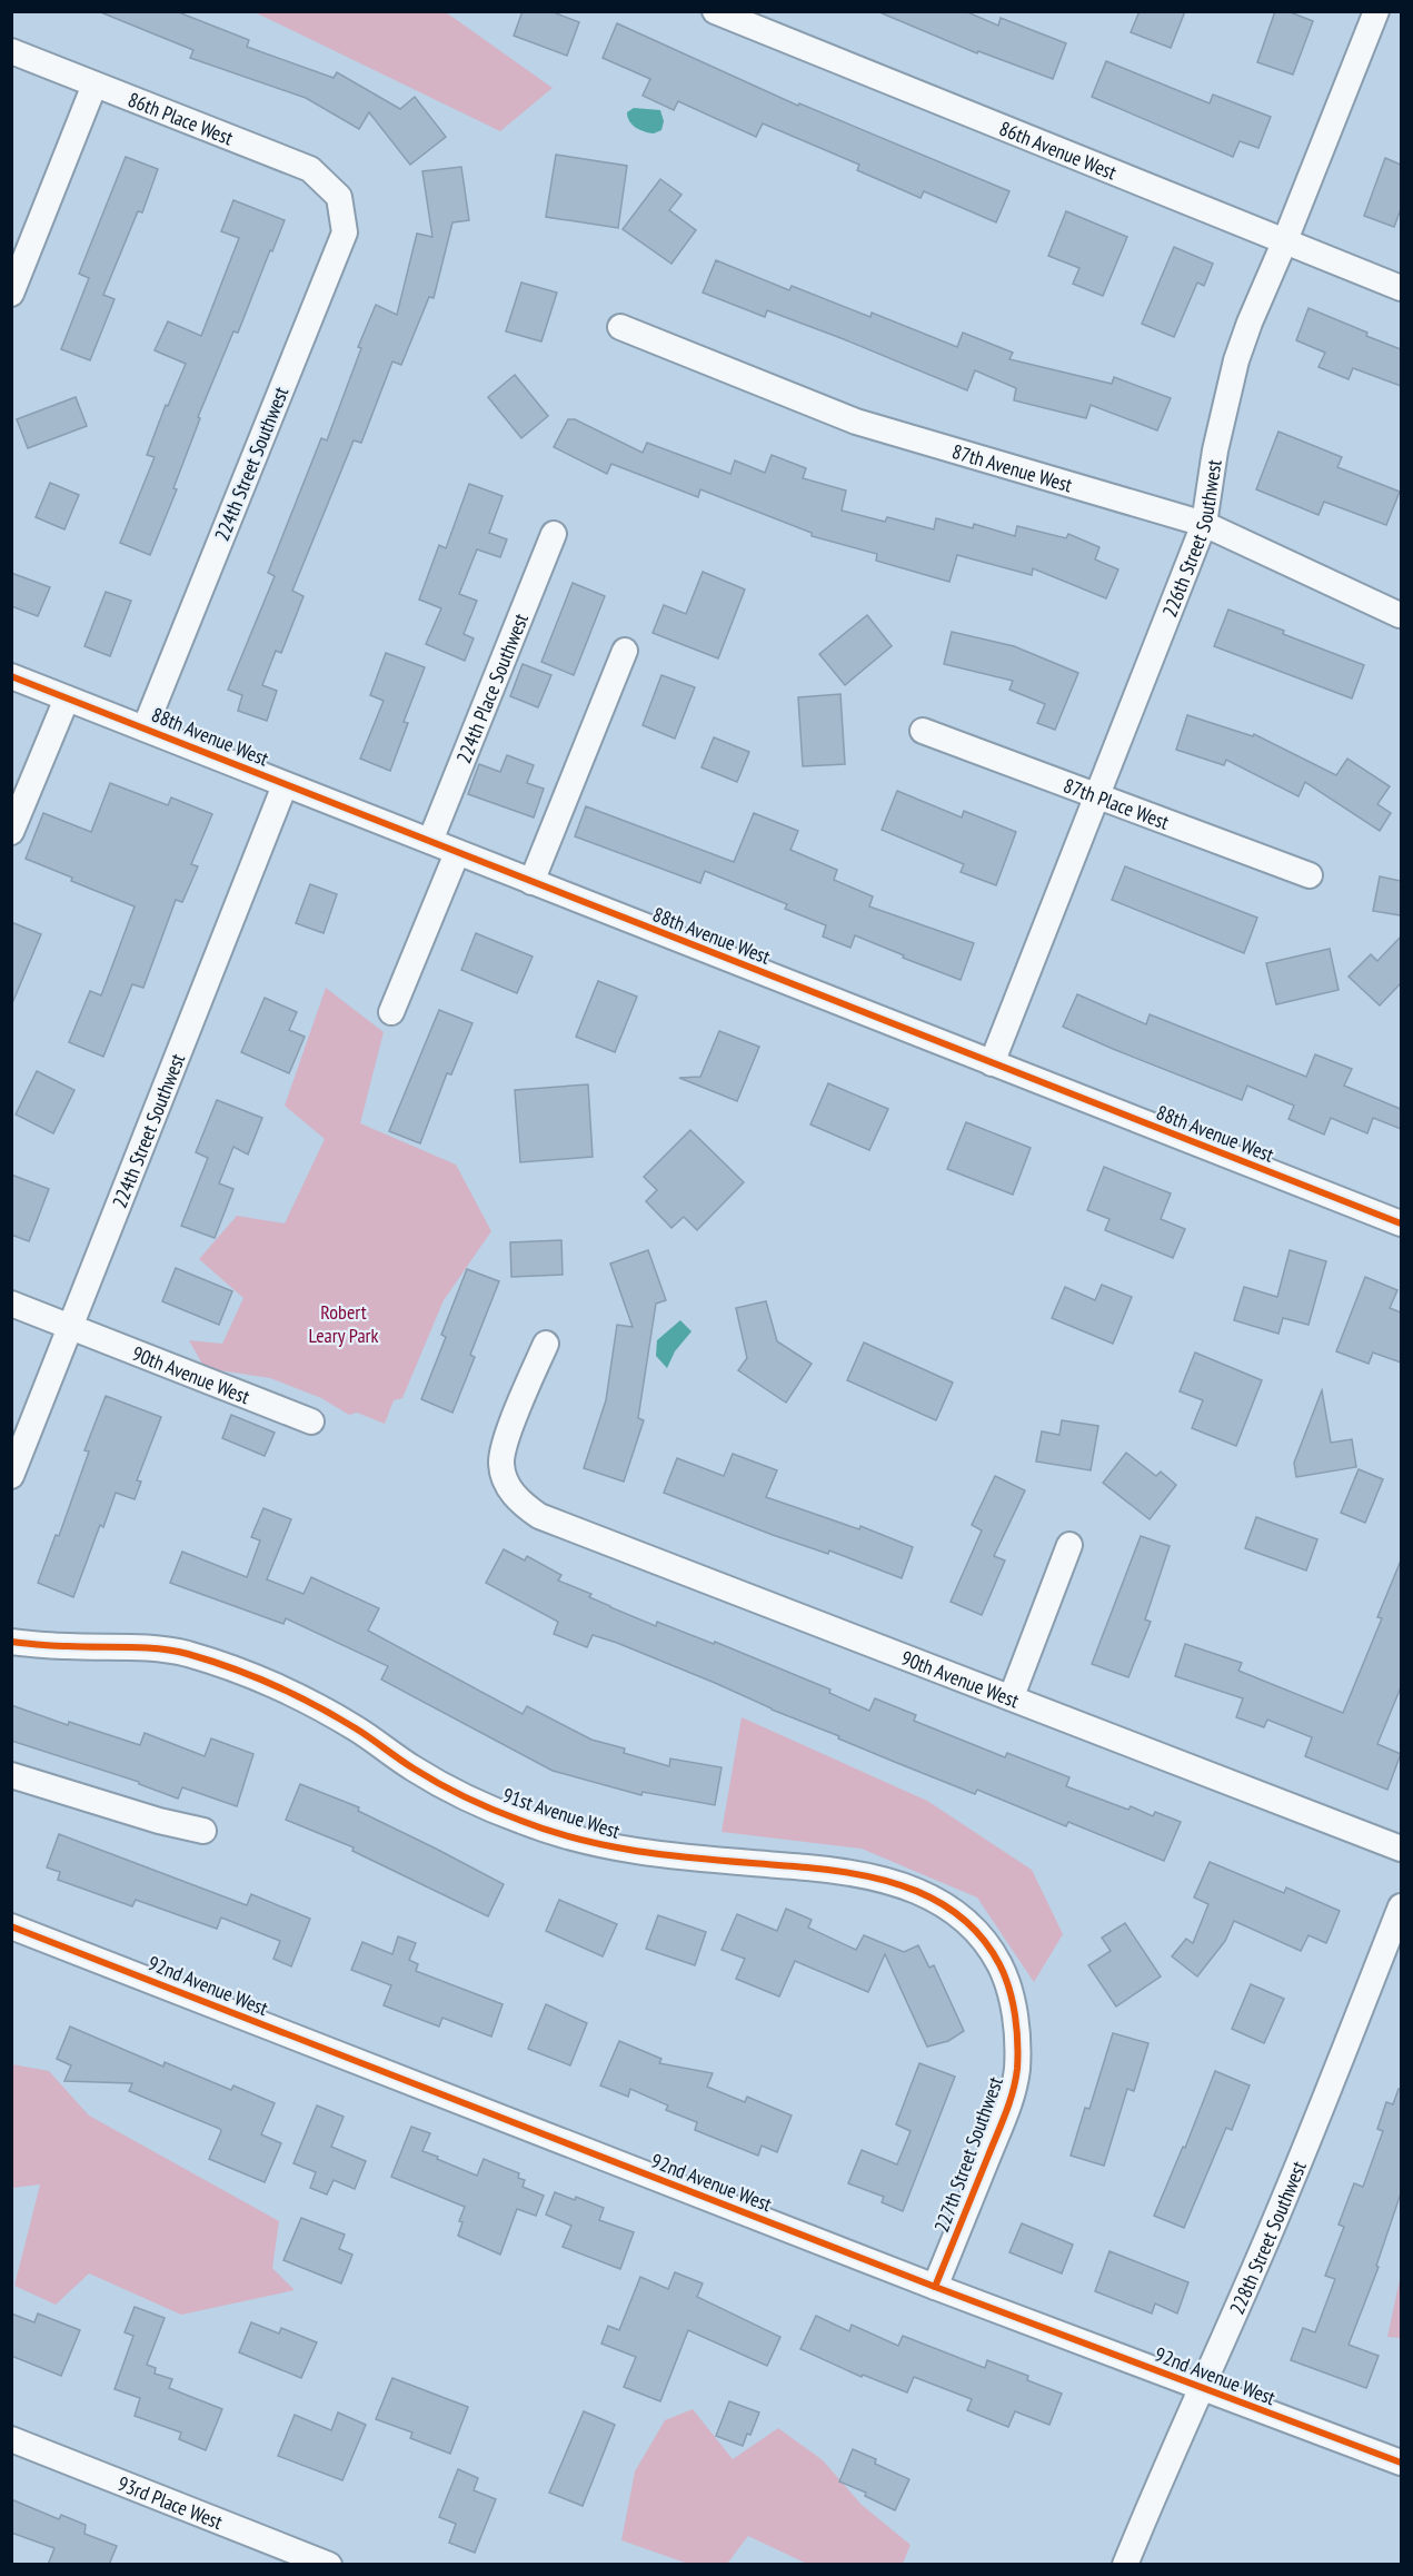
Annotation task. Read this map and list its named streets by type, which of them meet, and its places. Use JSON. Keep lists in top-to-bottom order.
{
  "streets": {
    "street": [
      "86th Place West",
      "86th Avenue West",
      "224th Street Southwest",
      "87th Avenue West",
      "226th Street Southwest",
      "224th Place Southwest",
      "88th Avenue West",
      "87th Place West",
      "90th Avenue West",
      "91st Avenue West",
      "92nd Avenue West",
      "227th Street Southwest",
      "228th Street Southwest",
      "93rd Place West"
    ]
  },
  "crossings": [
    ["86th Place West", "224th Street Southwest"],
    ["86th Avenue West", "226th Street Southwest"],
    ["224th Street Southwest", "88th Avenue West"],
    ["224th Street Southwest", "90th Avenue West"],
    ["87th Avenue West", "226th Street Southwest"],
    ["226th Street Southwest", "88th Avenue West"],
    ["226th Street Southwest", "87th Place West"],
    ["224th Place Southwest", "88th Avenue West"],
    ["91st Avenue West", "227th Street Southwest"],
    ["92nd Avenue West", "227th Street Southwest"],
    ["92nd Avenue West", "228th Street Southwest"]
  ],
  "parks": ["Robert Leary Park"]
}
